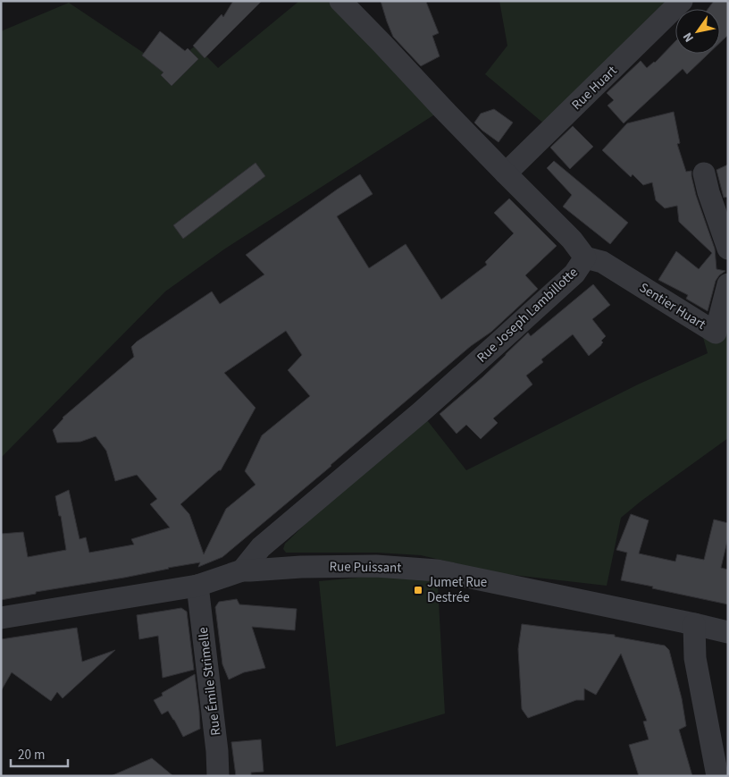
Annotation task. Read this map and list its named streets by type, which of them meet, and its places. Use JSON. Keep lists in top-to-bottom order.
{
  "streets": {
    "street": [
      "Rue Huart",
      "Sentier Huart",
      "Rue Joseph Lambillotte",
      "Rue Puissant",
      "Rue Émile Strimelle"
    ]
  },
  "crossings": [
    ["Rue Huart", "Rue Joseph Lambillotte"],
    ["Sentier Huart", "Rue Joseph Lambillotte"],
    ["Rue Joseph Lambillotte", "Rue Puissant"],
    ["Rue Puissant", "Rue Émile Strimelle"]
  ],
  "places": {
    "transit": ["Jumet Rue Destrée"]
  },
  "scale_bar": "20 m",
  "north": "bottom left"
}
